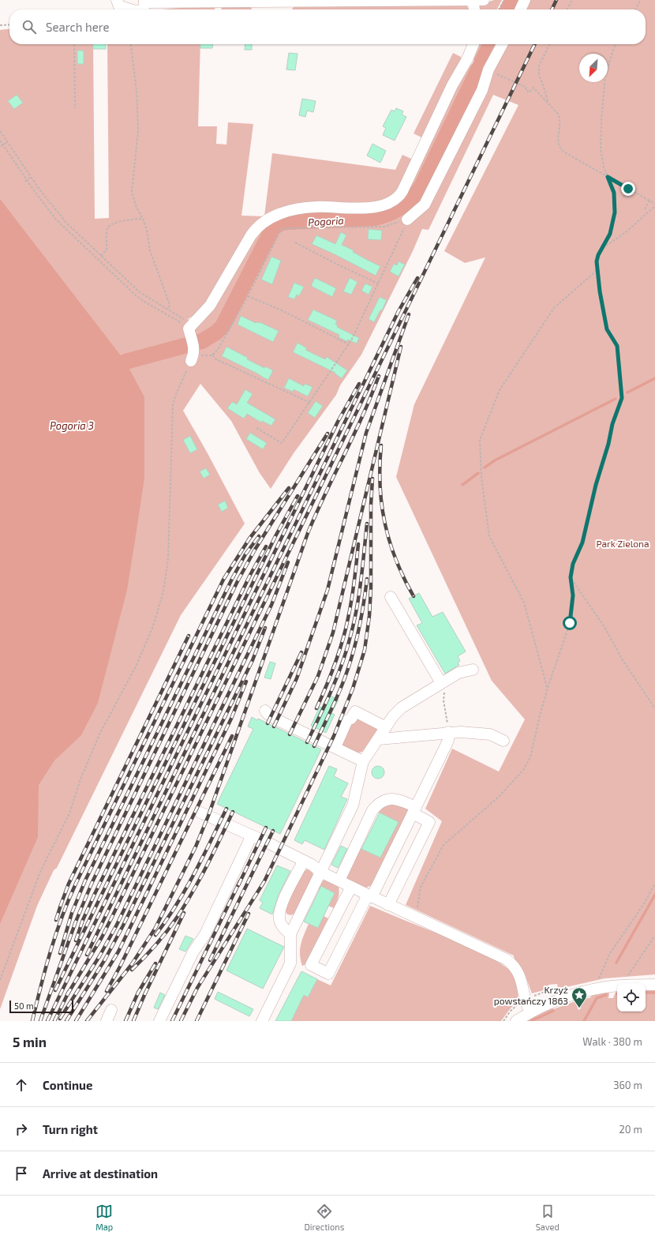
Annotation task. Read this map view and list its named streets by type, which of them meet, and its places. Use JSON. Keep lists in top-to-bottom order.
{
  "water": ["Pogoria", "Pogoria 3"],
  "parks": ["Park Zielona"],
  "places": {
    "place": ["Krzyż powstańczy 1863"]
  },
  "scale_bar": "50 m",
  "north": "bottom left",
  "page": {
    "search": "Search here",
    "scale": "50 m",
    "heading": ["5 min", "Walk · 380 m"],
    "list": [
      ["Continue", "360 m"],
      ["Turn right", "20 m"],
      "Arrive at destination"
    ],
    "nav": ["Map", "Directions", "Saved"]
  }
}
